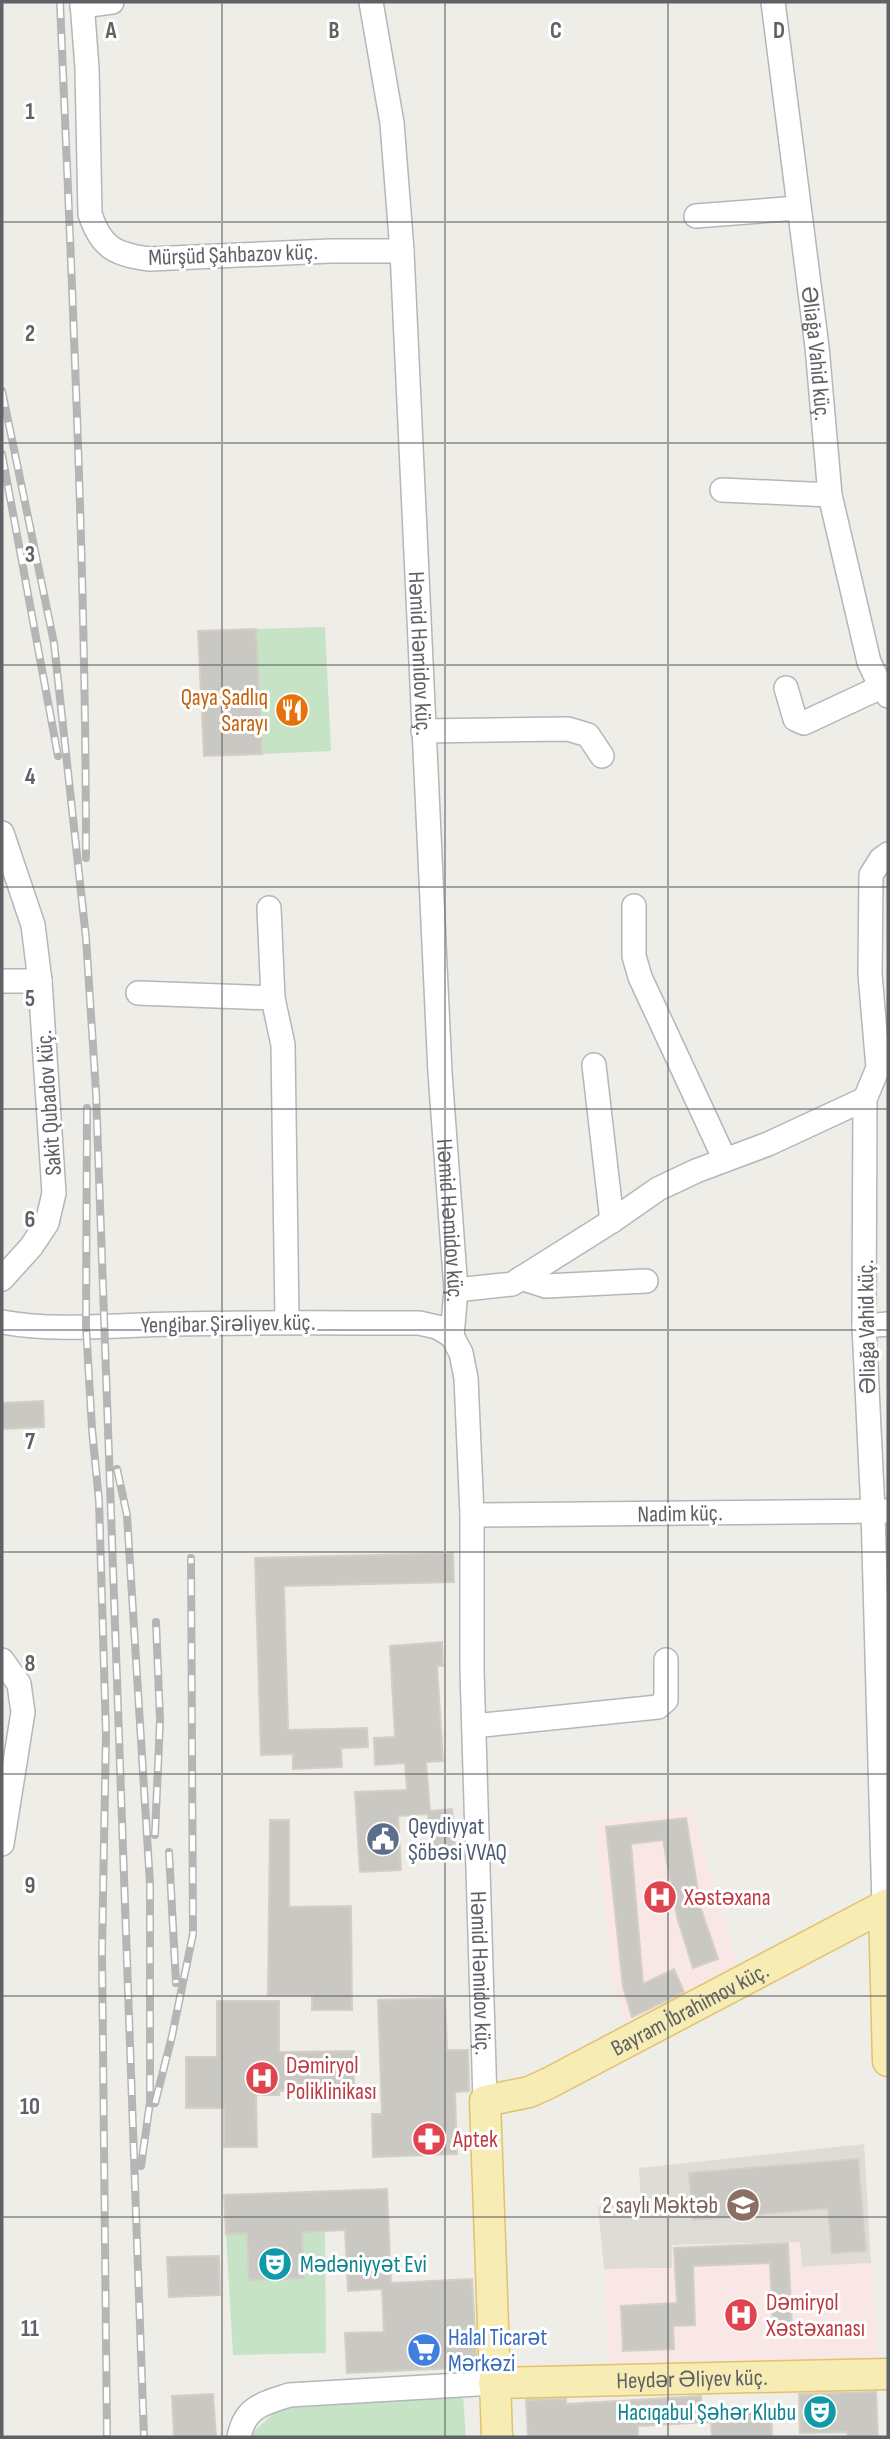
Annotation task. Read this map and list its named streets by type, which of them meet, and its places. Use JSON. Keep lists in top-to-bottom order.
{
  "streets": {
    "main road": [
      "Əliağa Vahid küç.",
      "Həmid Həmidov küç.",
      "Bayram İbrahimov küç.",
      "Heydər Əliyev küç."
    ],
    "street": [
      "Mürşüd Şahbazov küç.",
      "Sakit Qubadov küç.",
      "Yengibar Şirəliyev küç.",
      "Nadim küç."
    ]
  },
  "crossings": [
    ["Mürşüd Şahbazov küç.", "Həmid Həmidov küç."],
    ["Əliağa Vahid küç.", "Nadim küç."],
    ["Əliağa Vahid küç.", "Bayram İbrahimov küç."],
    ["Həmid Həmidov küç.", "Yengibar Şirəliyev küç."],
    ["Həmid Həmidov küç.", "Nadim küç."],
    ["Həmid Həmidov küç.", "Bayram İbrahimov küç."],
    ["Həmid Həmidov küç.", "Heydər Əliyev küç."]
  ],
  "places": {
    "restaurant": ["Qaya Şadlıq Sarayı"],
    "public building": ["Qeydiyyat Şöbəsi VVAQ"],
    "hospital": ["Xəstəxana", "Dəmiryol Poliklinikası", "Dəmiryol Xəstəxanası"],
    "pharmacy": ["Aptek"],
    "school or university": ["2 saylı Məktəb"],
    "theatre": ["Mədəniyyət Evi", "Hacıqabul Şəhər Klubu"],
    "supermarket": ["Halal Ticarət Mərkəzi"]
  },
  "grid": {
    "columns": [
      "A",
      "B",
      "C",
      "D"
    ],
    "rows": [
      "1",
      "2",
      "3",
      "4",
      "5",
      "6",
      "7",
      "8",
      "9",
      "10",
      "11"
    ]
  }
}
